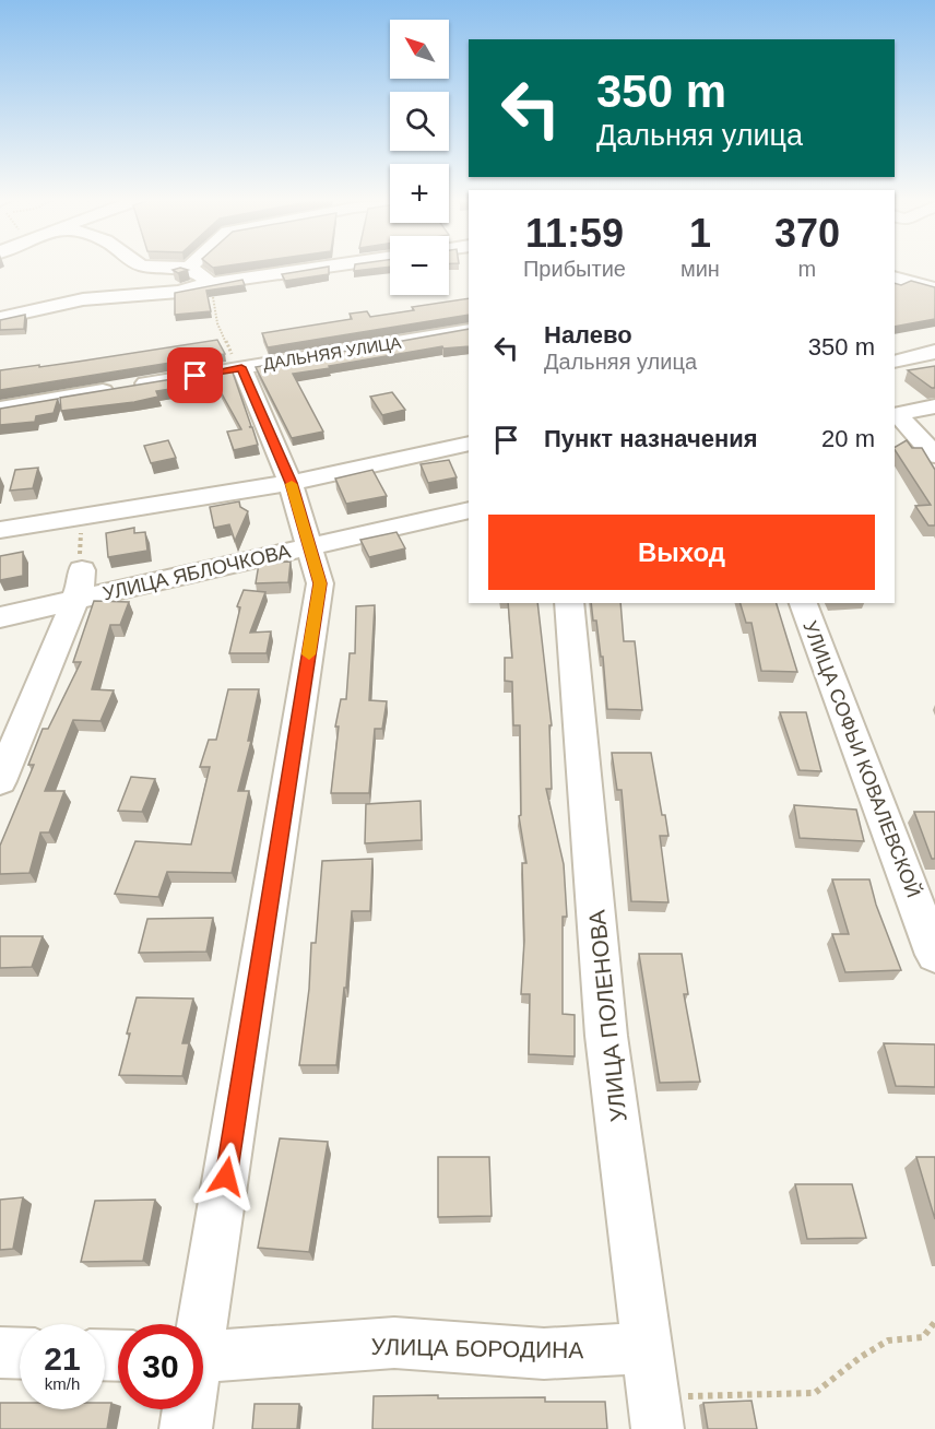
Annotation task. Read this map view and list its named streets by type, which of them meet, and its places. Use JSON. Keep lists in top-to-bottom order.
{
  "streets": {
    "street": [
      "ДАЛЬНЯЯ УЛИЦА",
      "УЛИЦА ЯБЛОЧКОВА",
      "УЛИЦА СОФЬИ КОВАЛЕВСКОЙ",
      "УЛИЦА ПОЛЕНОВА",
      "УЛИЦА БОРОДИНА"
    ]
  },
  "crossings": [
    ["УЛИЦА ПОЛЕНОВА", "УЛИЦА БОРОДИНА"]
  ],
  "north": "top left",
  "page": {
    "map_buttons": ["+", "−"],
    "turn": ["350 m", "Дальняя улица"],
    "eta": [
      "11:59",
      "Прибытие",
      "1",
      "мин",
      "370",
      "m"
    ],
    "list": [
      {
        "name": "Налево",
        "note": "Дальняя улица",
        "value": "350 m"
      },
      {
        "name": "Пункт назначения",
        "value": "20 m"
      }
    ],
    "buttons": "Выход",
    "speed": "21 km/h",
    "limit": "30"
  }
}
